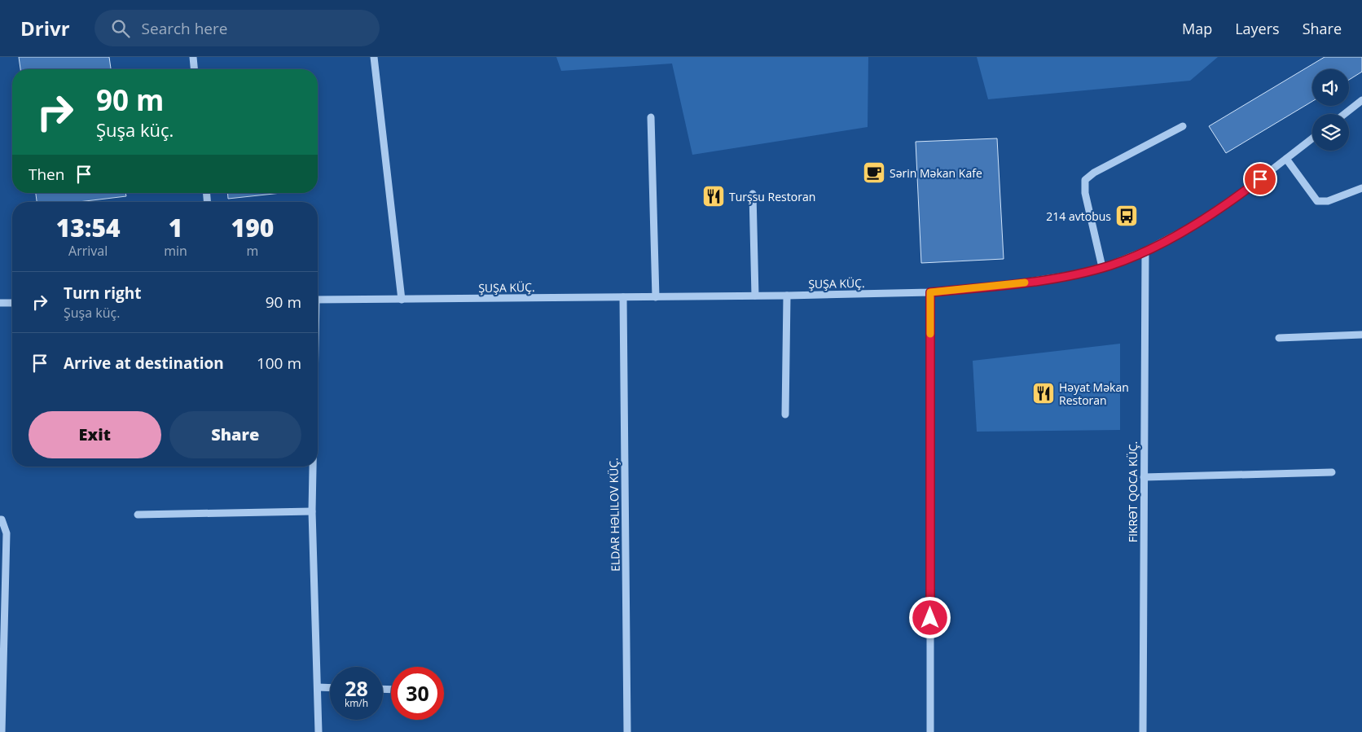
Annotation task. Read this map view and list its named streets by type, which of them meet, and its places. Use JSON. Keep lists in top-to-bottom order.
{
  "streets": {
    "street": ["ŞUŞA KÜÇ.", "FIKRƏT QOCA KÜÇ.", "ELDAR HƏLILOV KÜÇ."]
  },
  "crossings": [
    ["ŞUŞA KÜÇ.", "FIKRƏT QOCA KÜÇ."],
    ["ŞUŞA KÜÇ.", "ELDAR HƏLILOV KÜÇ."]
  ],
  "places": {
    "cafe": ["Sərin Məkan Kafe"],
    "restaurant": ["Turşsu Restoran", "Həyat Məkan Restoran"],
    "bus stop": ["214 avtobus"]
  },
  "page": {
    "header": "Drivr",
    "search": "Search here",
    "nav": ["Map", "Layers", "Share"],
    "turn": ["90 m", "Şuşa küç."],
    "then": "Then",
    "eta": [
      "13:54",
      "Arrival",
      "1",
      "min",
      "190",
      "m"
    ],
    "list": [
      {
        "name": "Turn right",
        "note": "Şuşa küç.",
        "value": "90 m"
      },
      {
        "name": "Arrive at destination",
        "value": "100 m"
      }
    ],
    "buttons": ["Exit", "Share"],
    "speed": "28 km/h",
    "limit": "30"
  }
}
